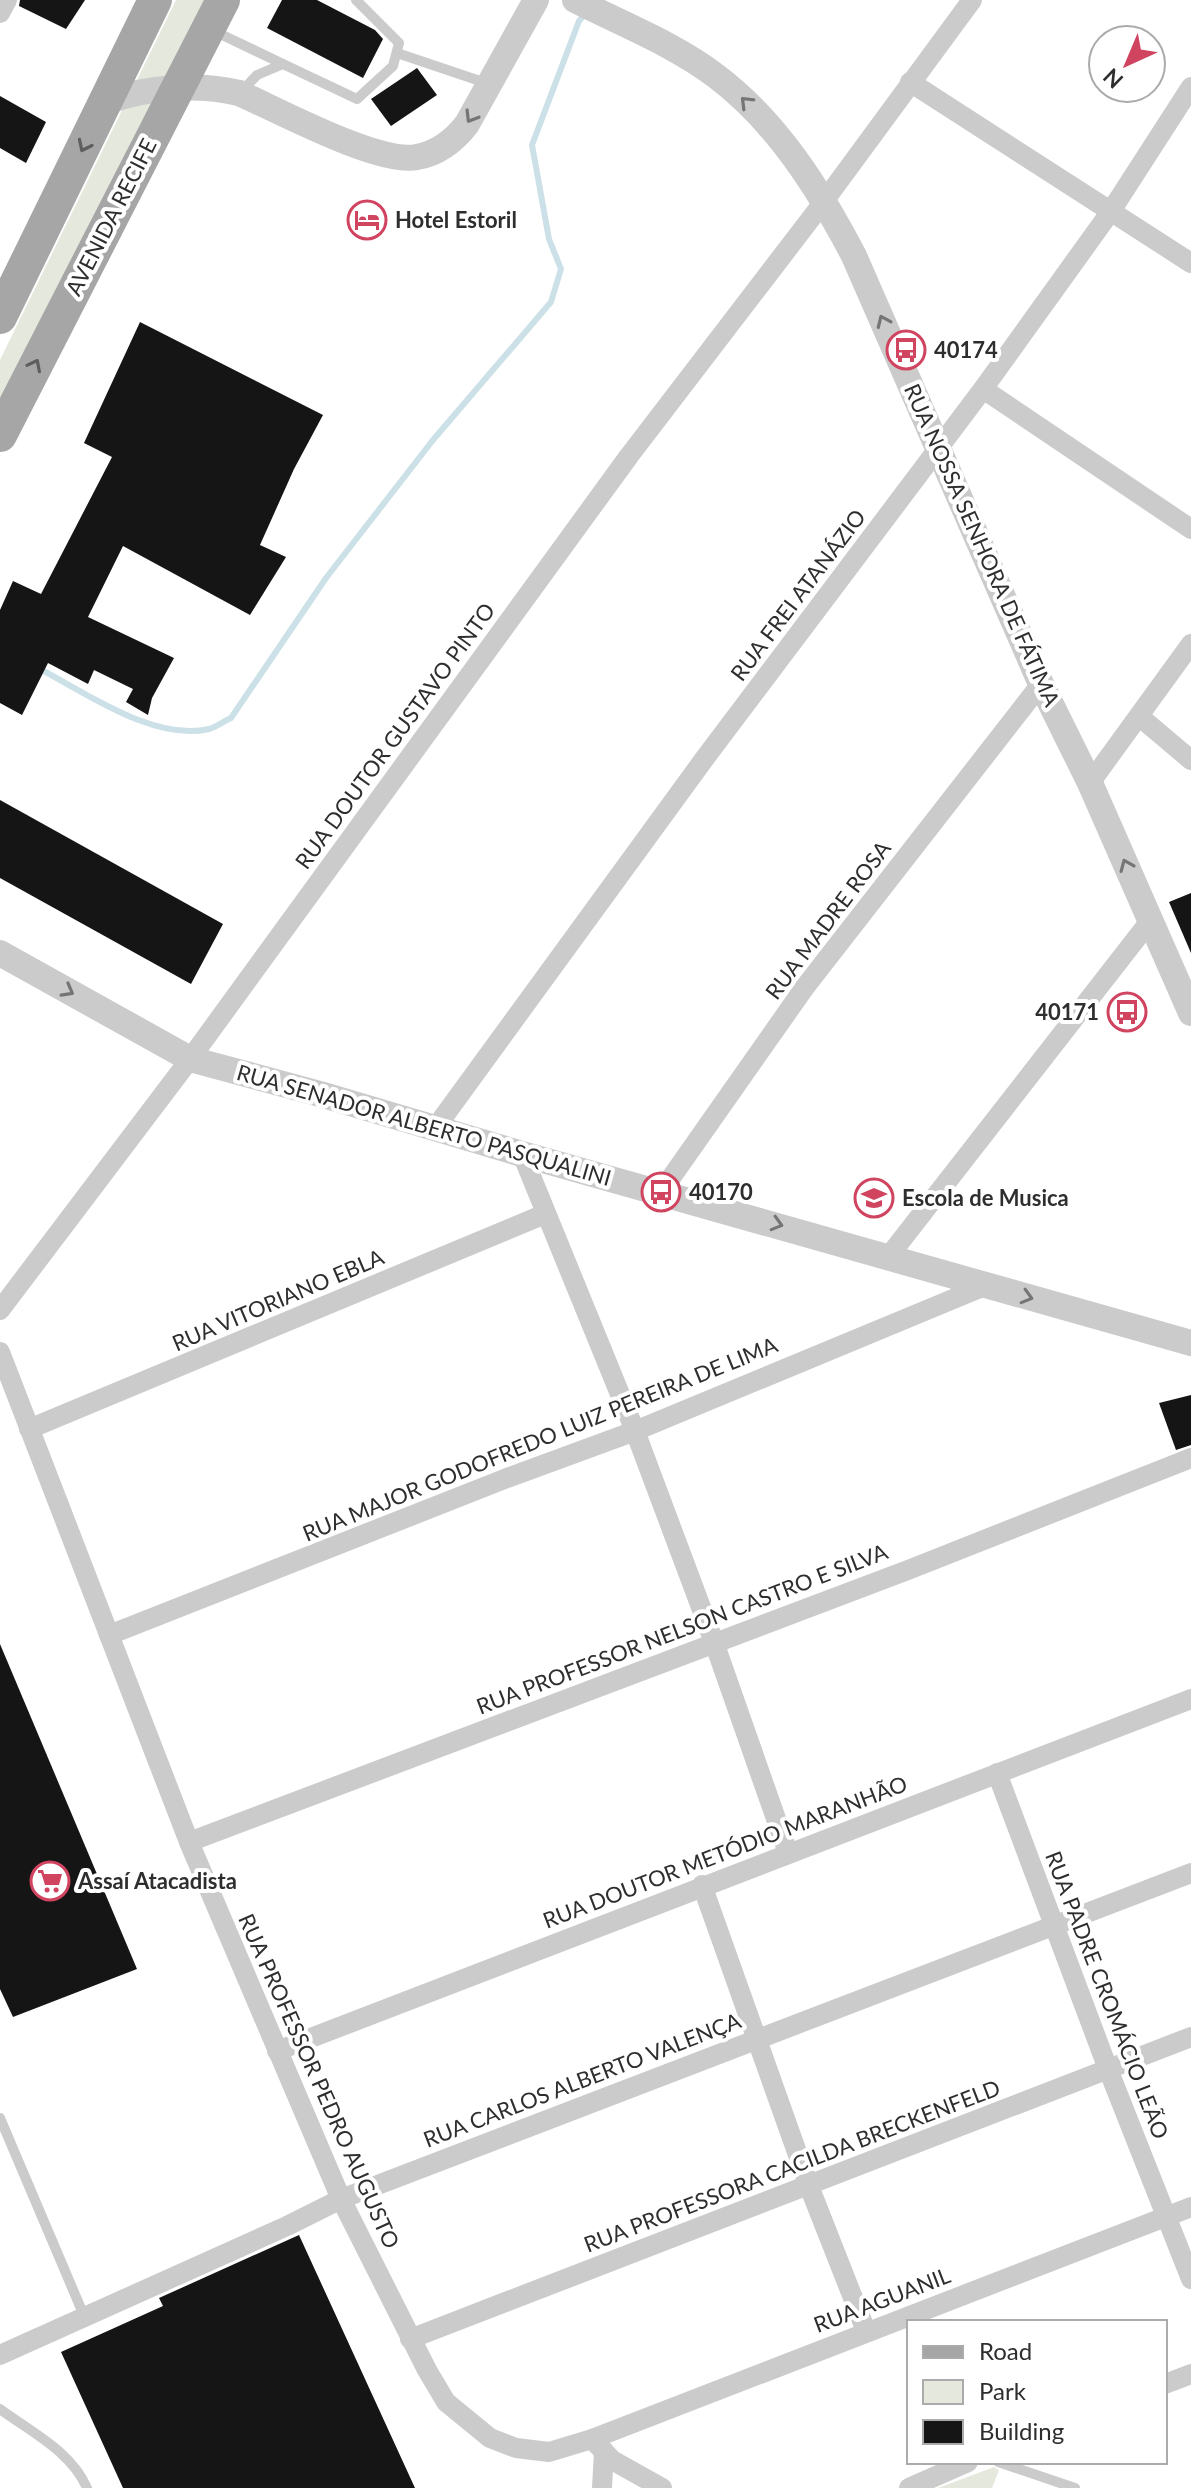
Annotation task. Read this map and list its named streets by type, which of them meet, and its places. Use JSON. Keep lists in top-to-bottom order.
{
  "streets": {
    "main road": ["AVENIDA RECIFE"],
    "street": [
      "RUA NOSSA SENHORA DE FÁTIMA",
      "RUA FREI ATANÁZIO",
      "RUA DOUTOR GUSTAVO PINTO",
      "RUA MADRE ROSA",
      "RUA SENADOR ALBERTO PASQUALINI",
      "RUA VITORIANO EBLA",
      "RUA MAJOR GODOFREDO LUIZ PEREIRA DE LIMA",
      "RUA PROFESSOR NELSON CASTRO E SILVA",
      "RUA DOUTOR METÓDIO MARANHÃO",
      "RUA PADRE CROMÁCIO LEÃO",
      "RUA CARLOS ALBERTO VALENÇA",
      "RUA PROFESSOR PEDRO AUGUSTO",
      "RUA PROFESSORA CACILDA BRECKENFELD",
      "RUA AGUANIL"
    ]
  },
  "crossings": [
    ["RUA NOSSA SENHORA DE FÁTIMA", "RUA FREI ATANÁZIO"],
    ["RUA NOSSA SENHORA DE FÁTIMA", "RUA DOUTOR GUSTAVO PINTO"],
    ["RUA NOSSA SENHORA DE FÁTIMA", "RUA MADRE ROSA"],
    ["RUA FREI ATANÁZIO", "RUA SENADOR ALBERTO PASQUALINI"],
    ["RUA DOUTOR GUSTAVO PINTO", "RUA SENADOR ALBERTO PASQUALINI"],
    ["RUA MADRE ROSA", "RUA SENADOR ALBERTO PASQUALINI"],
    ["RUA SENADOR ALBERTO PASQUALINI", "RUA MAJOR GODOFREDO LUIZ PEREIRA DE LIMA"],
    ["RUA VITORIANO EBLA", "RUA PROFESSOR PEDRO AUGUSTO"],
    ["RUA MAJOR GODOFREDO LUIZ PEREIRA DE LIMA", "RUA PROFESSOR PEDRO AUGUSTO"],
    ["RUA PROFESSOR NELSON CASTRO E SILVA", "RUA PROFESSOR PEDRO AUGUSTO"],
    ["RUA DOUTOR METÓDIO MARANHÃO", "RUA PADRE CROMÁCIO LEÃO"],
    ["RUA DOUTOR METÓDIO MARANHÃO", "RUA PROFESSOR PEDRO AUGUSTO"],
    ["RUA PADRE CROMÁCIO LEÃO", "RUA CARLOS ALBERTO VALENÇA"],
    ["RUA PADRE CROMÁCIO LEÃO", "RUA PROFESSORA CACILDA BRECKENFELD"],
    ["RUA PADRE CROMÁCIO LEÃO", "RUA AGUANIL"],
    ["RUA CARLOS ALBERTO VALENÇA", "RUA PROFESSOR PEDRO AUGUSTO"],
    ["RUA PROFESSOR PEDRO AUGUSTO", "RUA PROFESSORA CACILDA BRECKENFELD"],
    ["RUA PROFESSOR PEDRO AUGUSTO", "RUA AGUANIL"]
  ],
  "one_way": ["RUA SENADOR ALBERTO PASQUALINI"],
  "places": {
    "hotel": ["Hotel Estoril"],
    "bus stop": ["40174", "40171", "40170"],
    "school or university": ["Escola de Musica"],
    "supermarket": ["Assaí Atacadista"]
  },
  "legend": ["Road", "Park", "Building"],
  "north": "bottom left"
}
